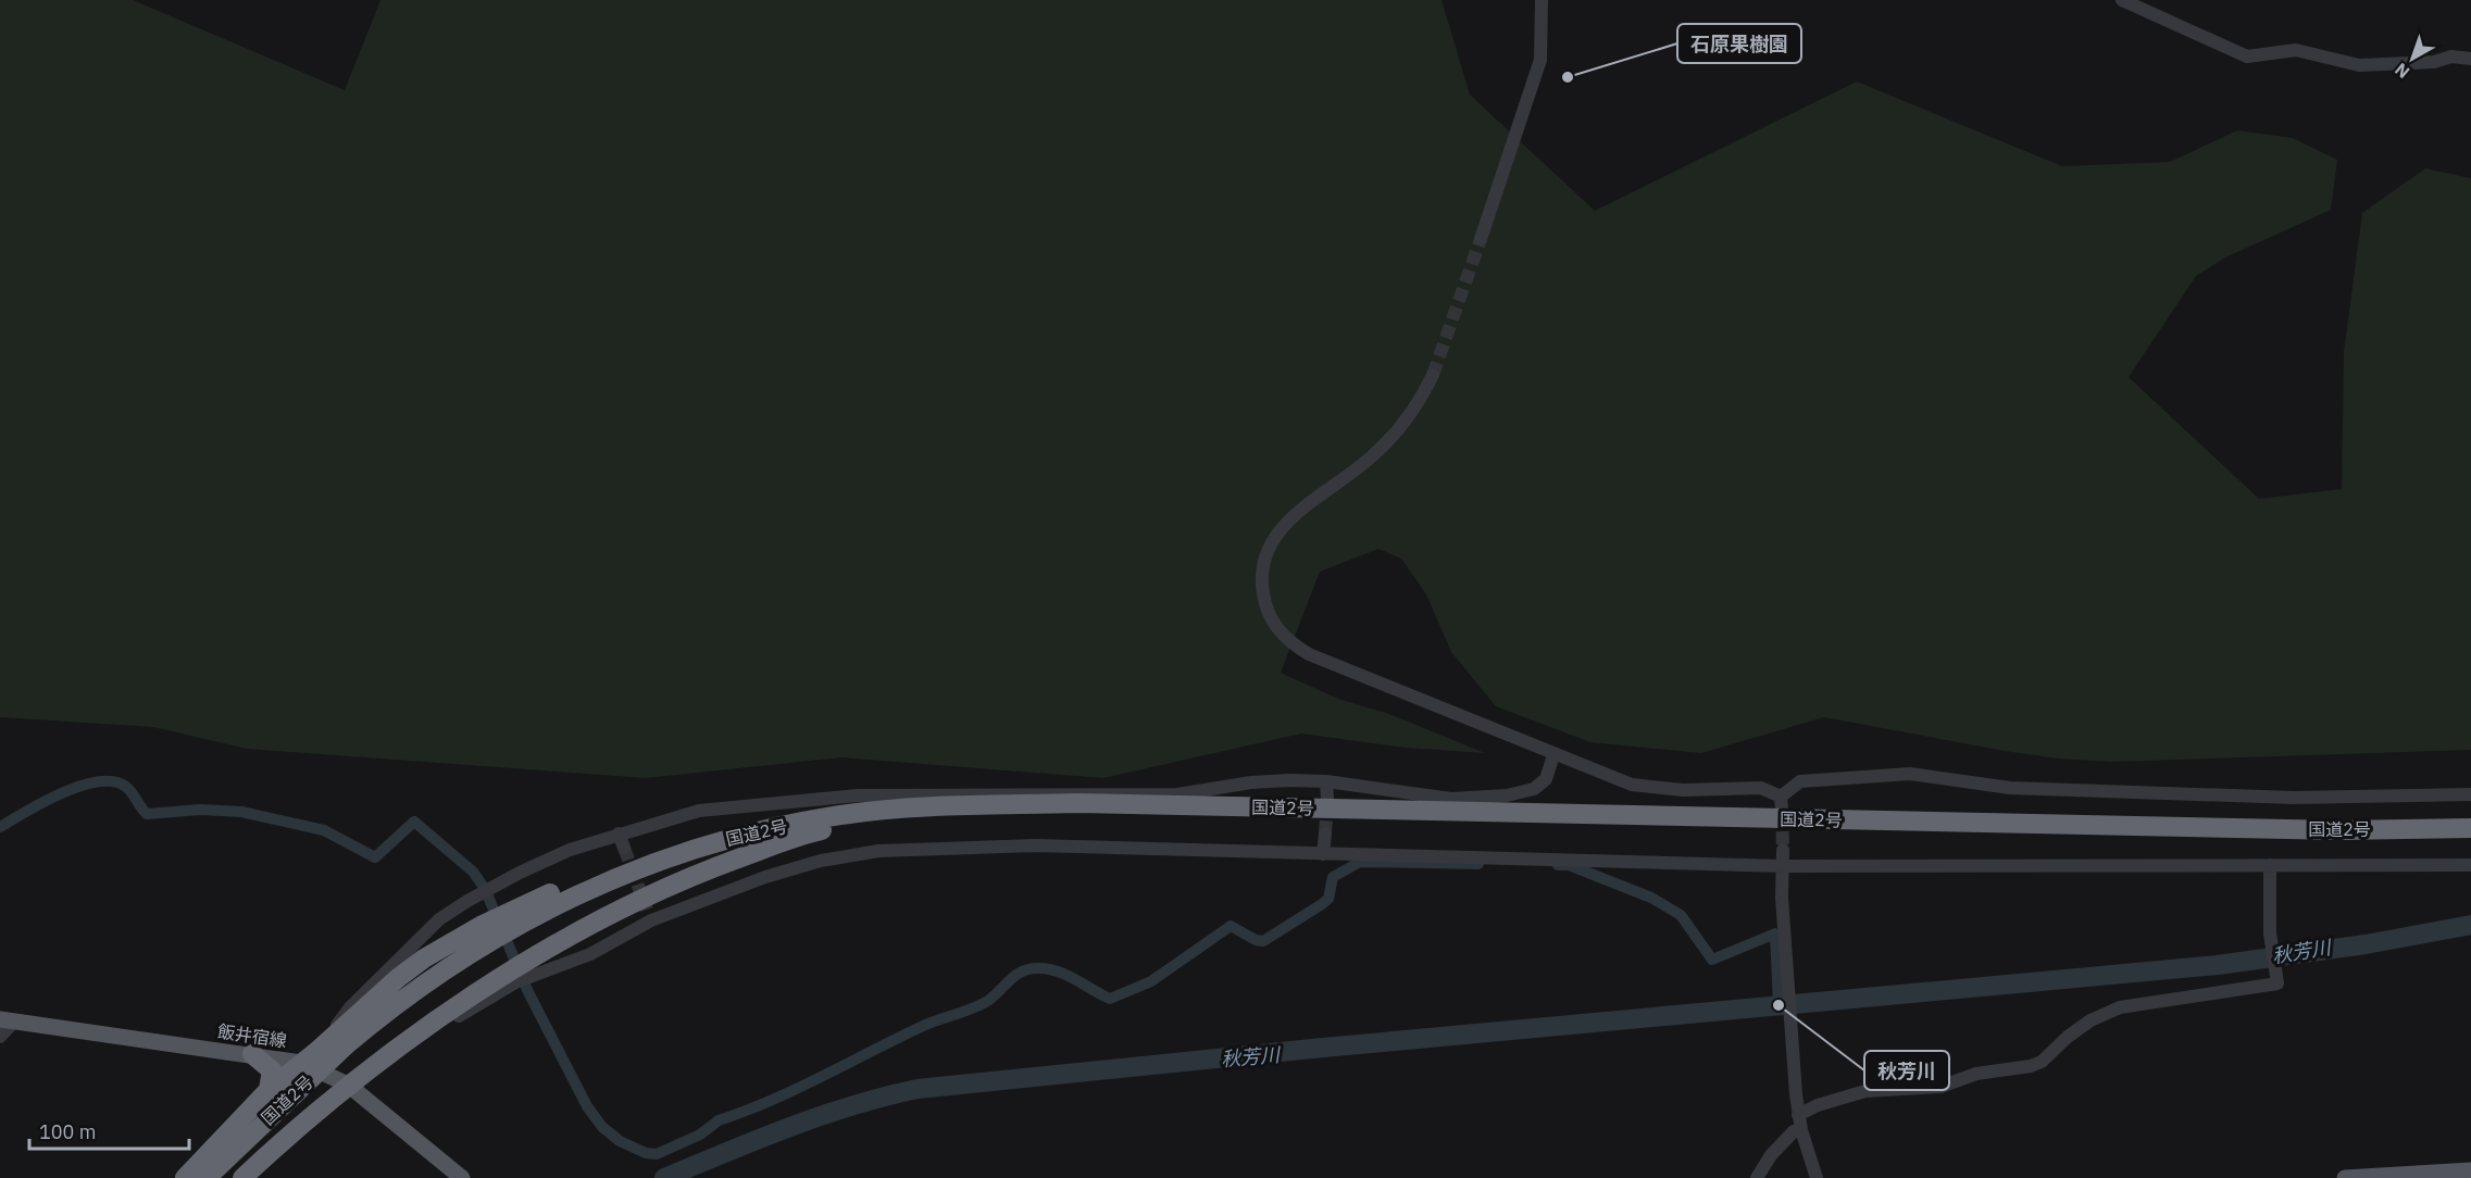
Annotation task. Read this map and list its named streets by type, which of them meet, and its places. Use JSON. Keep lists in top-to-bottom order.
{
  "streets": {
    "highway": ["国道2号"],
    "main road": ["飯井宿線"]
  },
  "water": ["秋芳川"],
  "places": ["石原果樹園", "秋芳川"],
  "scale_bar": "100 m",
  "north": "bottom left"
}
